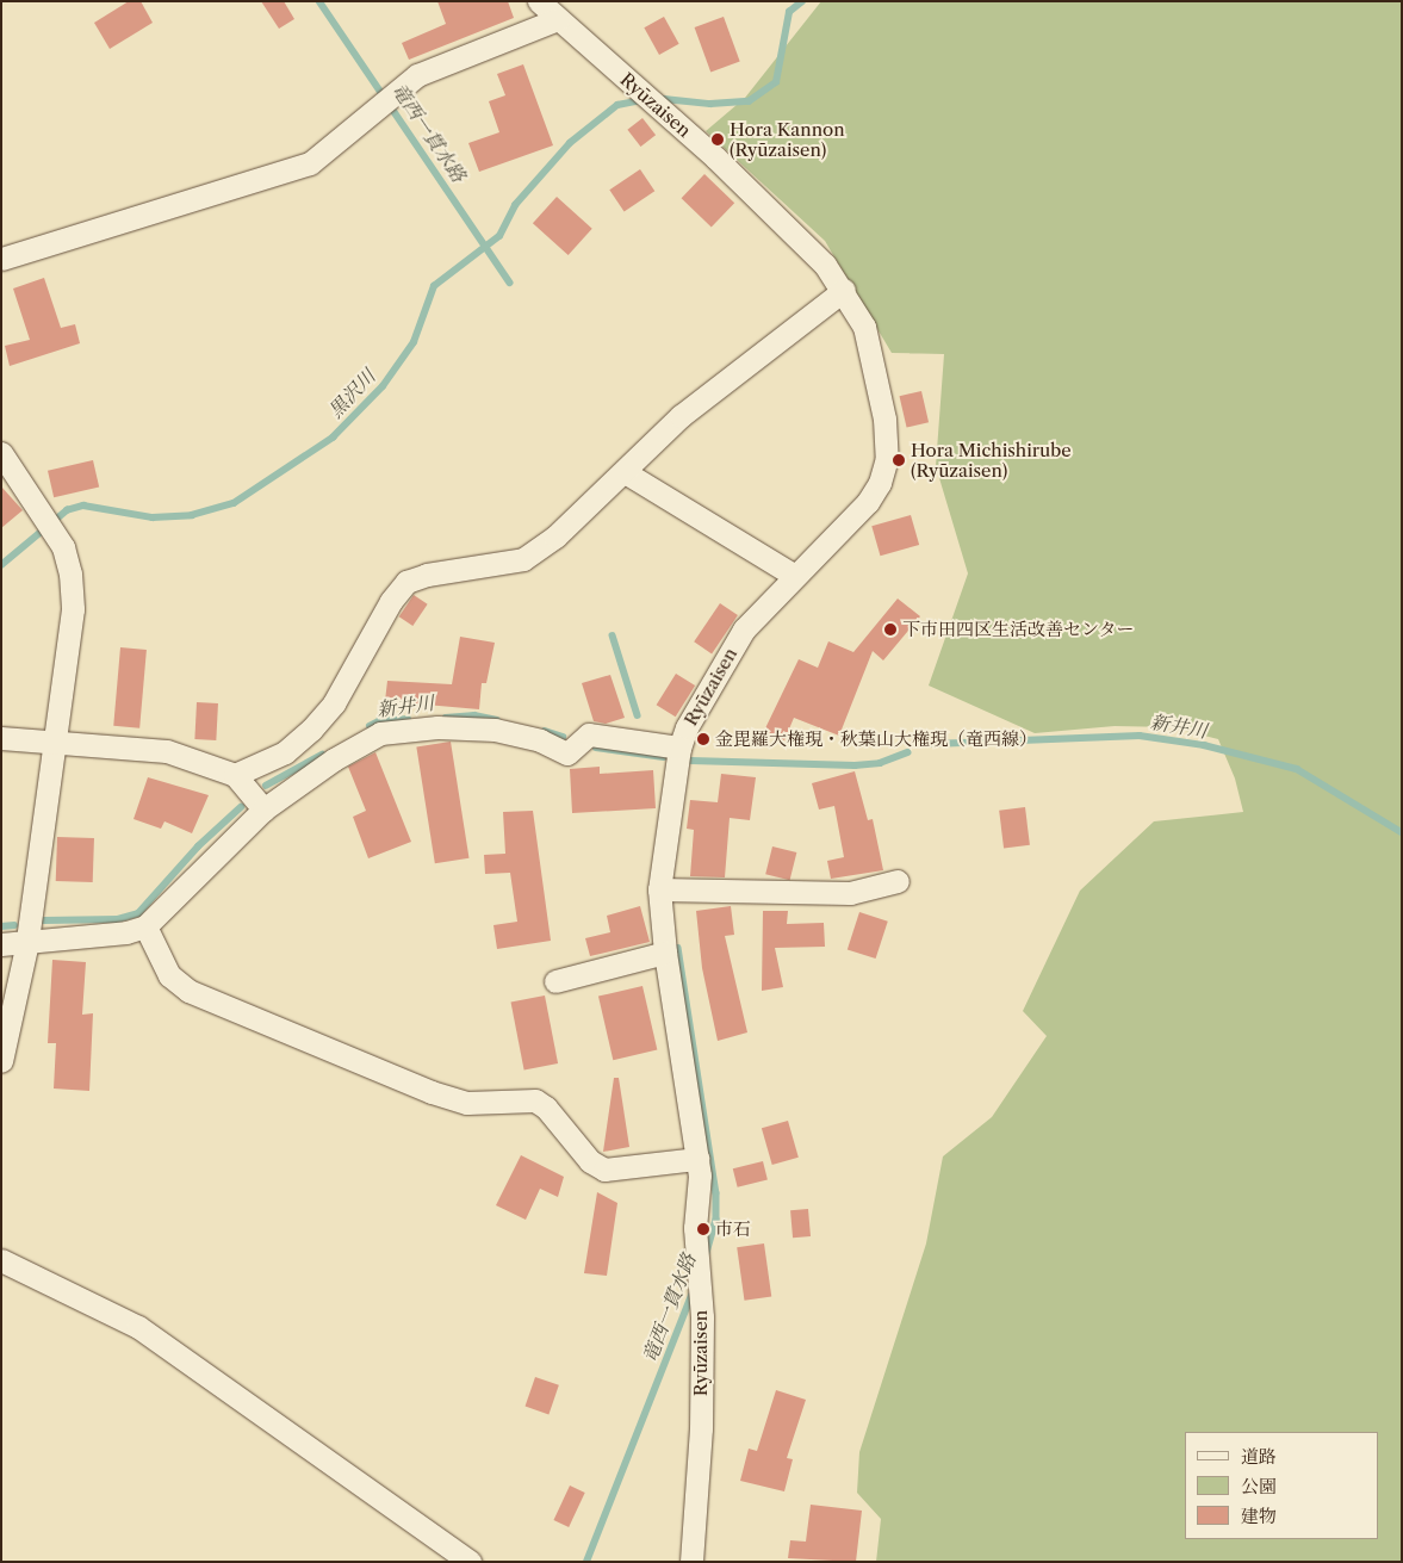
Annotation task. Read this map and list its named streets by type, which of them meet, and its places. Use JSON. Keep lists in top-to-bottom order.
{
  "streets": {
    "street": ["Ryūzaisen"]
  },
  "water": ["竜西一貫水路", "黒沢川", "新井川"],
  "places": [
    "Hora Kannon (Ryūzaisen)",
    "Hora Michishirube (Ryūzaisen)",
    "下市田四区生活改善センター",
    "金毘羅大権現・秋葉山大権現（竜西線）",
    "市石"
  ],
  "legend": ["道路", "公園", "建物"]
}
